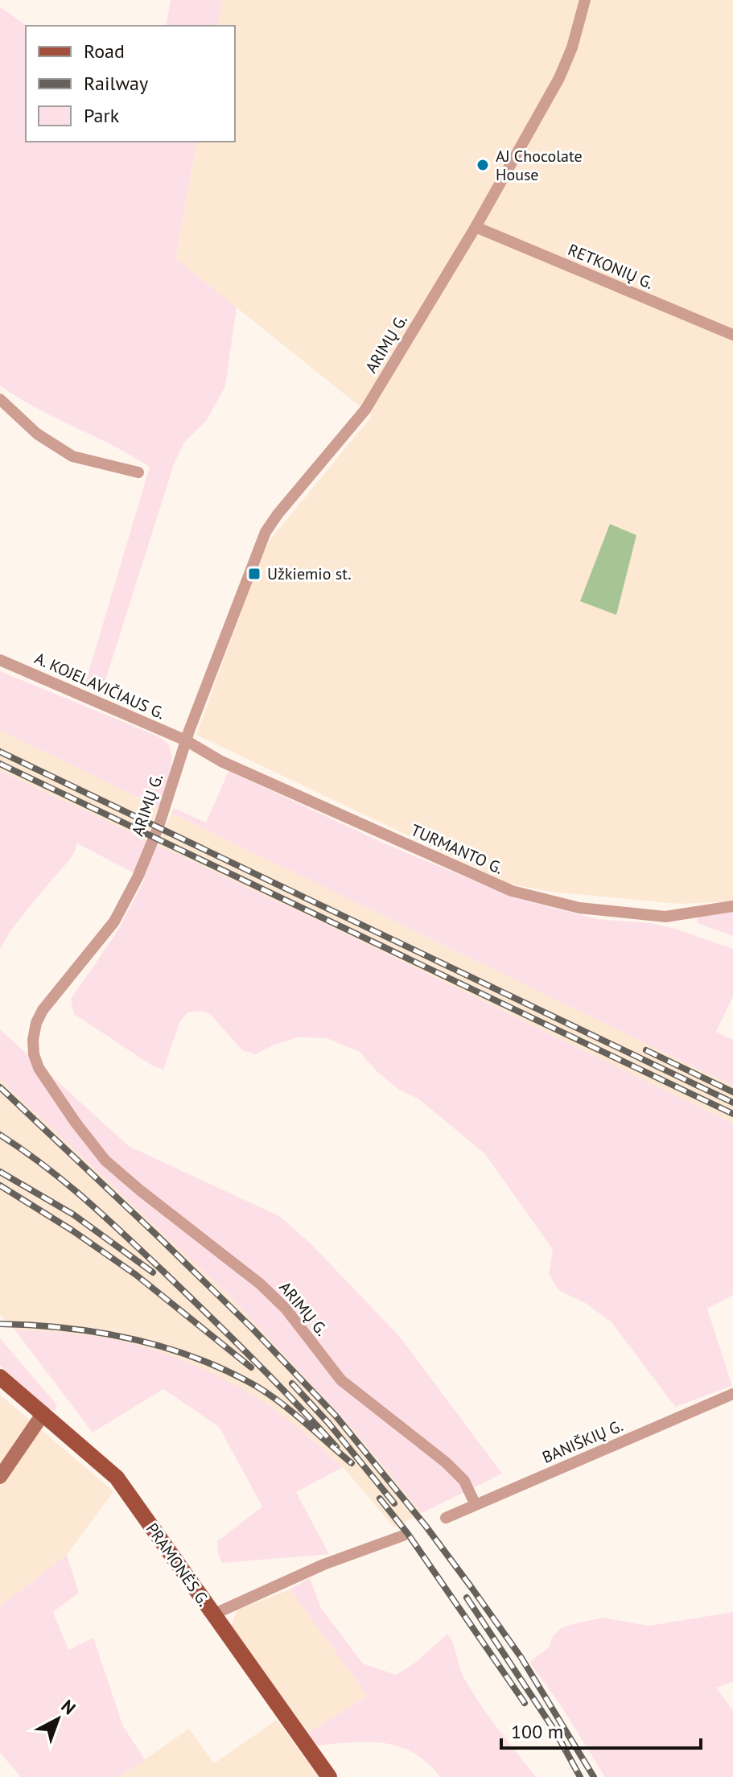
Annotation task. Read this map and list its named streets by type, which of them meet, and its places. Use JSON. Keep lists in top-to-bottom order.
{
  "streets": {
    "main road": ["PRAMONĖS G."],
    "street": [
      "RETKONIŲ G.",
      "ARIMŲ G.",
      "A. KOJELAVIČIAUS G.",
      "TURMANTO G.",
      "BANIŠKIŲ G."
    ]
  },
  "crossings": [
    ["RETKONIŲ G.", "ARIMŲ G."],
    ["ARIMŲ G.", "A. KOJELAVIČIAUS G."],
    ["ARIMŲ G.", "TURMANTO G."],
    ["ARIMŲ G.", "BANIŠKIŲ G."],
    ["A. KOJELAVIČIAUS G.", "TURMANTO G."]
  ],
  "places": {
    "other": ["AJ Chocolate House"],
    "transit": ["Užkiemio st."]
  },
  "legend": ["Road", "Railway", "Park"],
  "scale_bar": "100 m",
  "north": "top right"
}
